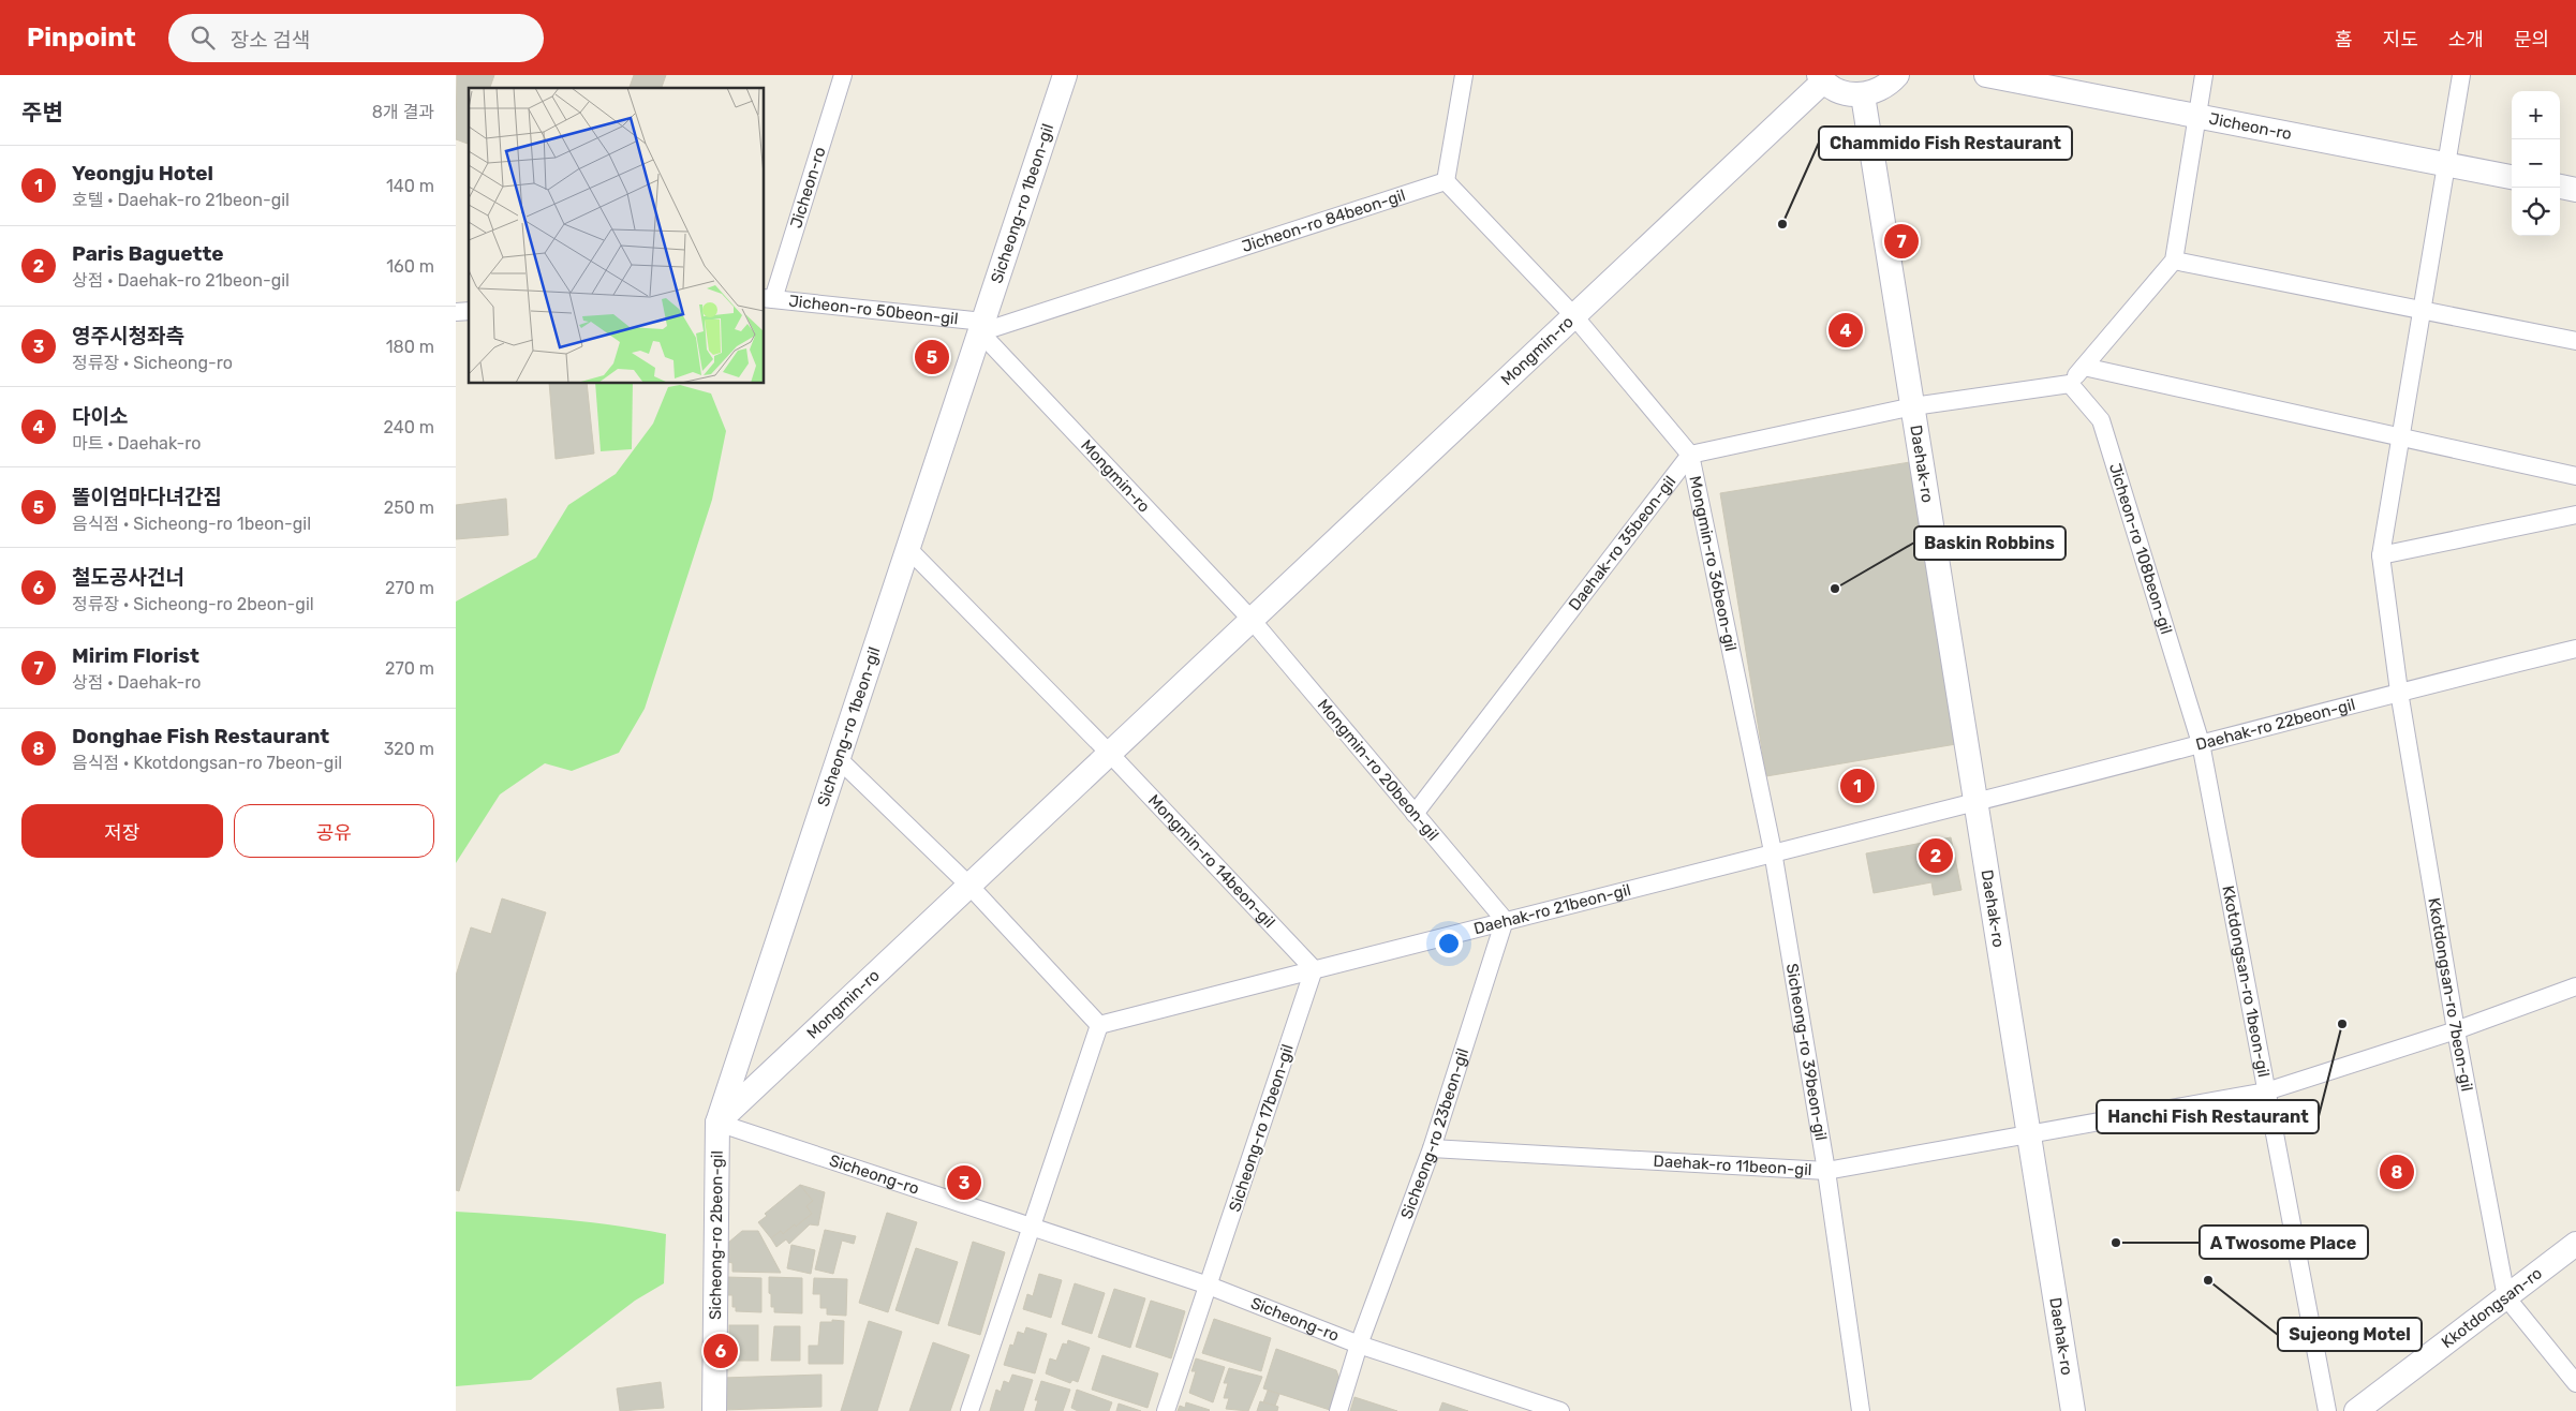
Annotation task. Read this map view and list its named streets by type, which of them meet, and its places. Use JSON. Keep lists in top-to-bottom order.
{
  "streets": {
    "main road": [
      "Jicheon-ro",
      "Sicheong-ro 1beon-gil",
      "Mongmin-ro",
      "Daehak-ro",
      "Sicheong-ro 2beon-gil",
      "Kkotdongsan-ro"
    ],
    "street": [
      "Jicheon-ro 84beon-gil",
      "Jicheon-ro 50beon-gil",
      "Daehak-ro 35beon-gil",
      "Jicheon-ro 108beon-gil",
      "Mongmin-ro 36beon-gil",
      "Daehak-ro 22beon-gil",
      "Mongmin-ro 20beon-gil",
      "Mongmin-ro 14beon-gil",
      "Daehak-ro 21beon-gil",
      "Kkotdongsan-ro 1beon-gil",
      "Kkotdongsan-ro 7beon-gil",
      "Sicheong-ro 39beon-gil",
      "Sicheong-ro 17beon-gil",
      "Sicheong-ro 23beon-gil",
      "Daehak-ro 11beon-gil",
      "Sicheong-ro"
    ]
  },
  "crossings": [
    ["Jicheon-ro", "Jicheon-ro 50beon-gil"],
    ["Jicheon-ro", "Kkotdongsan-ro 7beon-gil"],
    ["Sicheong-ro 1beon-gil", "Jicheon-ro 84beon-gil"],
    ["Sicheong-ro 1beon-gil", "Jicheon-ro 50beon-gil"],
    ["Sicheong-ro 1beon-gil", "Mongmin-ro"],
    ["Sicheong-ro 1beon-gil", "Sicheong-ro"],
    ["Sicheong-ro 1beon-gil", "Sicheong-ro 2beon-gil"],
    ["Jicheon-ro 84beon-gil", "Jicheon-ro 50beon-gil"],
    ["Jicheon-ro 84beon-gil", "Mongmin-ro"],
    ["Jicheon-ro 50beon-gil", "Mongmin-ro"],
    ["Mongmin-ro", "Mongmin-ro 36beon-gil"],
    ["Mongmin-ro", "Mongmin-ro 20beon-gil"],
    ["Mongmin-ro", "Mongmin-ro 14beon-gil"],
    ["Mongmin-ro", "Sicheong-ro"],
    ["Mongmin-ro", "Sicheong-ro 2beon-gil"],
    ["Daehak-ro", "Jicheon-ro 108beon-gil"],
    ["Daehak-ro", "Daehak-ro 22beon-gil"],
    ["Daehak-ro", "Daehak-ro 21beon-gil"],
    ["Daehak-ro", "Daehak-ro 11beon-gil"],
    ["Daehak-ro 35beon-gil", "Mongmin-ro 36beon-gil"],
    ["Daehak-ro 35beon-gil", "Mongmin-ro 20beon-gil"],
    ["Jicheon-ro 108beon-gil", "Daehak-ro 22beon-gil"],
    ["Jicheon-ro 108beon-gil", "Kkotdongsan-ro 1beon-gil"],
    ["Mongmin-ro 36beon-gil", "Daehak-ro 21beon-gil"],
    ["Mongmin-ro 36beon-gil", "Sicheong-ro 39beon-gil"],
    ["Daehak-ro 22beon-gil", "Daehak-ro 21beon-gil"],
    ["Daehak-ro 22beon-gil", "Kkotdongsan-ro 1beon-gil"],
    ["Daehak-ro 22beon-gil", "Kkotdongsan-ro 7beon-gil"],
    ["Mongmin-ro 20beon-gil", "Daehak-ro 21beon-gil"],
    ["Mongmin-ro 20beon-gil", "Sicheong-ro 23beon-gil"],
    ["Mongmin-ro 14beon-gil", "Daehak-ro 21beon-gil"],
    ["Mongmin-ro 14beon-gil", "Sicheong-ro 17beon-gil"],
    ["Daehak-ro 21beon-gil", "Sicheong-ro 39beon-gil"],
    ["Daehak-ro 21beon-gil", "Sicheong-ro 17beon-gil"],
    ["Daehak-ro 21beon-gil", "Sicheong-ro 23beon-gil"],
    ["Kkotdongsan-ro 1beon-gil", "Daehak-ro 11beon-gil"],
    ["Kkotdongsan-ro 7beon-gil", "Daehak-ro 11beon-gil"],
    ["Kkotdongsan-ro 7beon-gil", "Kkotdongsan-ro"],
    ["Sicheong-ro 39beon-gil", "Daehak-ro 11beon-gil"],
    ["Sicheong-ro 17beon-gil", "Sicheong-ro"],
    ["Sicheong-ro 23beon-gil", "Daehak-ro 11beon-gil"],
    ["Sicheong-ro 23beon-gil", "Sicheong-ro"],
    ["Sicheong-ro", "Sicheong-ro 2beon-gil"]
  ],
  "places": [
    "Chammido Fish Restaurant",
    "Baskin Robbins",
    "Hanchi Fish Restaurant",
    "A Twosome Place",
    "Sujeong Motel"
  ],
  "page": {
    "header": "Pinpoint",
    "search": "장소 검색",
    "nav": [
      "홈",
      "지도",
      "소개",
      "문의"
    ],
    "heading": ["주변", "8개 결과"],
    "map_buttons": ["+", "−"],
    "list": [
      {
        "mark": "1",
        "name": "Yeongju Hotel",
        "note": "호텔 · Daehak-ro 21beon-gil",
        "value": "140 m"
      },
      {
        "mark": "2",
        "name": "Paris Baguette",
        "note": "상점 · Daehak-ro 21beon-gil",
        "value": "160 m"
      },
      {
        "mark": "3",
        "name": "영주시청좌측",
        "note": "정류장 · Sicheong-ro",
        "value": "180 m"
      },
      {
        "mark": "4",
        "name": "다이소",
        "note": "마트 · Daehak-ro",
        "value": "240 m"
      },
      {
        "mark": "5",
        "name": "똘이엄마다녀간집",
        "note": "음식점 · Sicheong-ro 1beon-gil",
        "value": "250 m"
      },
      {
        "mark": "6",
        "name": "철도공사건너",
        "note": "정류장 · Sicheong-ro 2beon-gil",
        "value": "270 m"
      },
      {
        "mark": "7",
        "name": "Mirim Florist",
        "note": "상점 · Daehak-ro",
        "value": "270 m"
      },
      {
        "mark": "8",
        "name": "Donghae Fish Restaurant",
        "note": "음식점 · Kkotdongsan-ro 7beon-gil",
        "value": "320 m"
      }
    ],
    "pins": [
      "7",
      "4",
      "5",
      "1",
      "2",
      "8",
      "3",
      "6"
    ],
    "buttons": ["저장", "공유"]
  }
}
